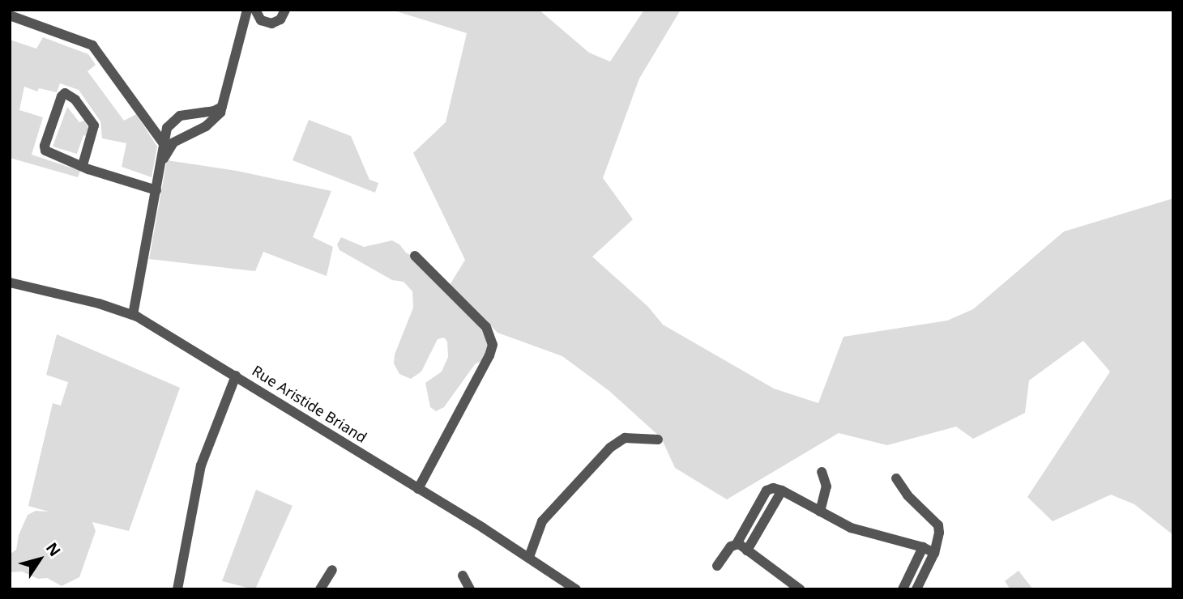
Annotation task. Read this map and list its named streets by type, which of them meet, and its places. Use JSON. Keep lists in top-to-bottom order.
{
  "streets": {
    "street": ["Rue Aristide Briand"]
  },
  "north": "top right"
}
